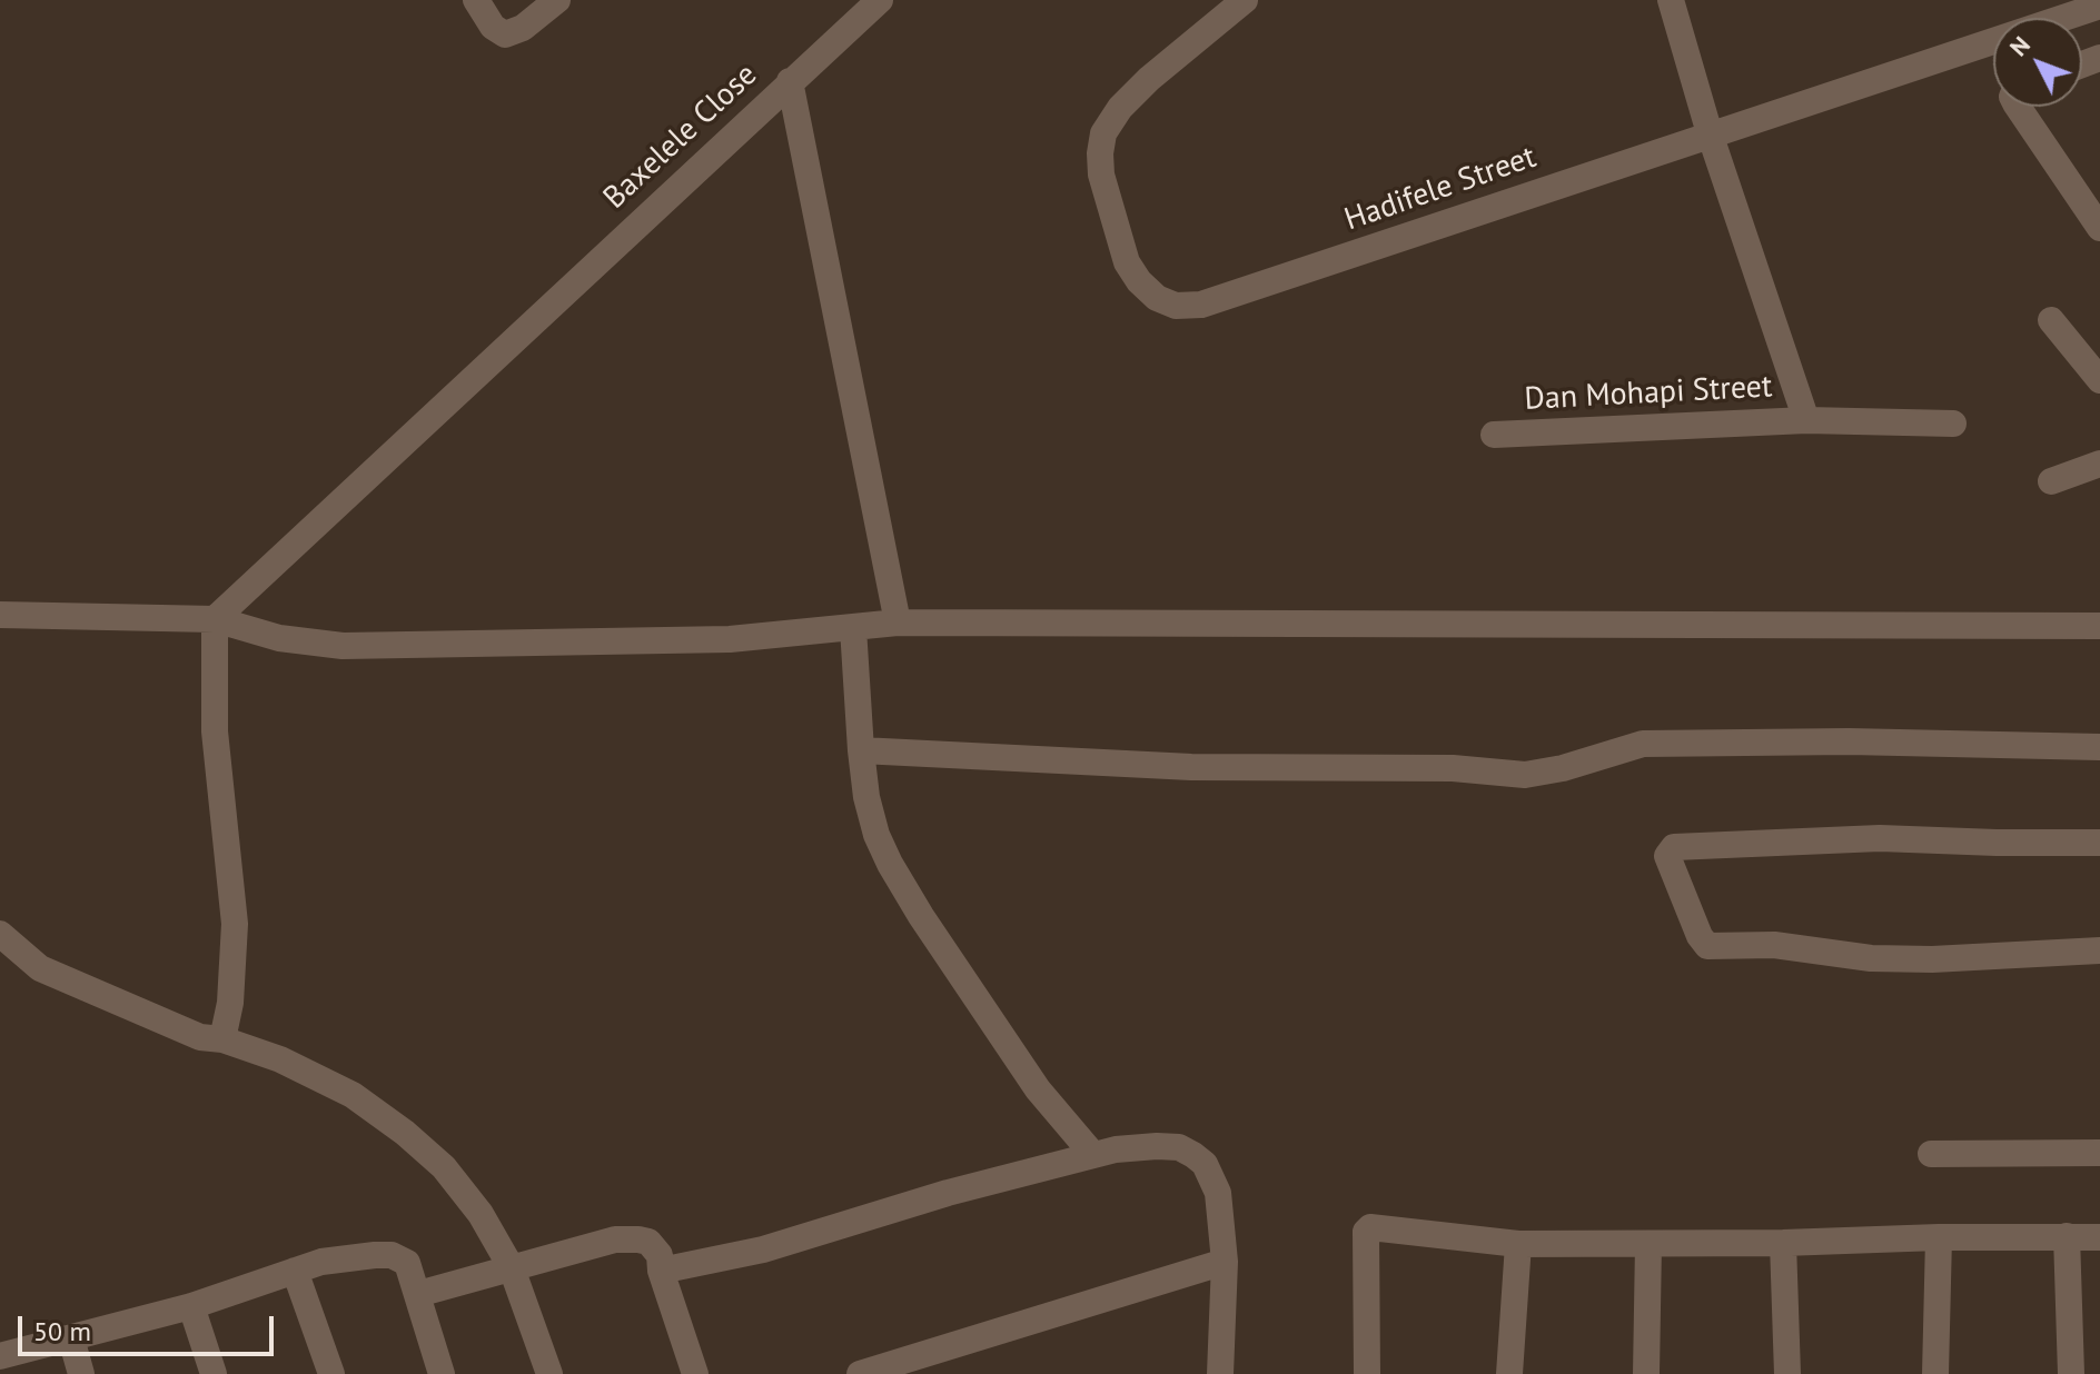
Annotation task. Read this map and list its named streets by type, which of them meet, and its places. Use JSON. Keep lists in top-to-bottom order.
{
  "streets": {
    "street": ["Baxelele Close", "Hadifele Street", "Dan Mohapi Street"]
  },
  "crossings": [
    ["Hadifele Street", "Dan Mohapi Street"]
  ],
  "scale_bar": "50 m",
  "north": "top left"
}
